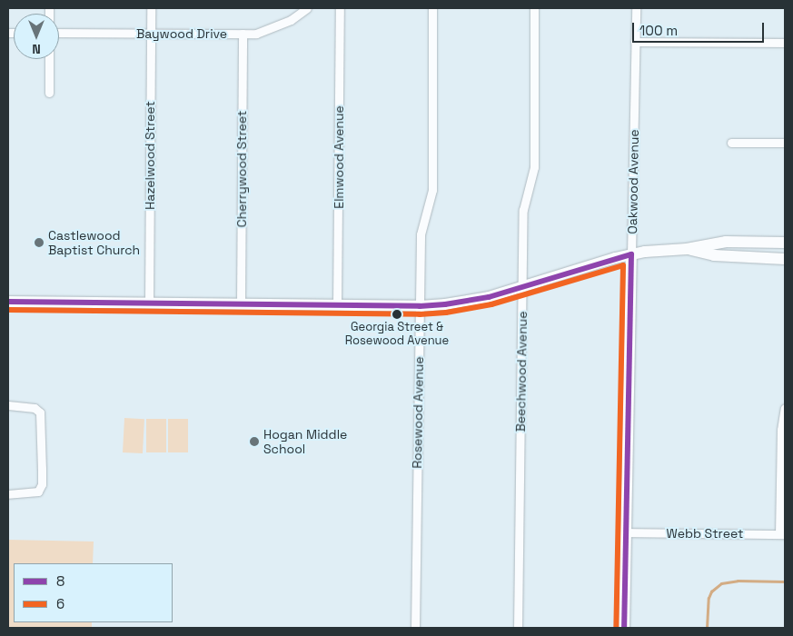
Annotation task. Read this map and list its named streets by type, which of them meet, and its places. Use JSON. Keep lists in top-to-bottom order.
{
  "streets": {
    "main road": ["Oakwood Avenue"],
    "street": [
      "Baywood Drive",
      "Hazelwood Street",
      "Elmwood Avenue",
      "Cherrywood Street",
      "Beechwood Avenue",
      "Rosewood Avenue",
      "Webb Street"
    ]
  },
  "crossings": [
    ["Baywood Drive", "Hazelwood Street"],
    ["Baywood Drive", "Cherrywood Street"],
    ["Oakwood Avenue", "Webb Street"]
  ],
  "places": ["Castlewood Baptist Church", "Georgia Street & Rosewood Avenue", "Hogan Middle School"],
  "lines": ["transit line 8", "transit line 6"],
  "legend": ["8", "6"],
  "scale_bar": "100 m",
  "north": "bottom"
}
